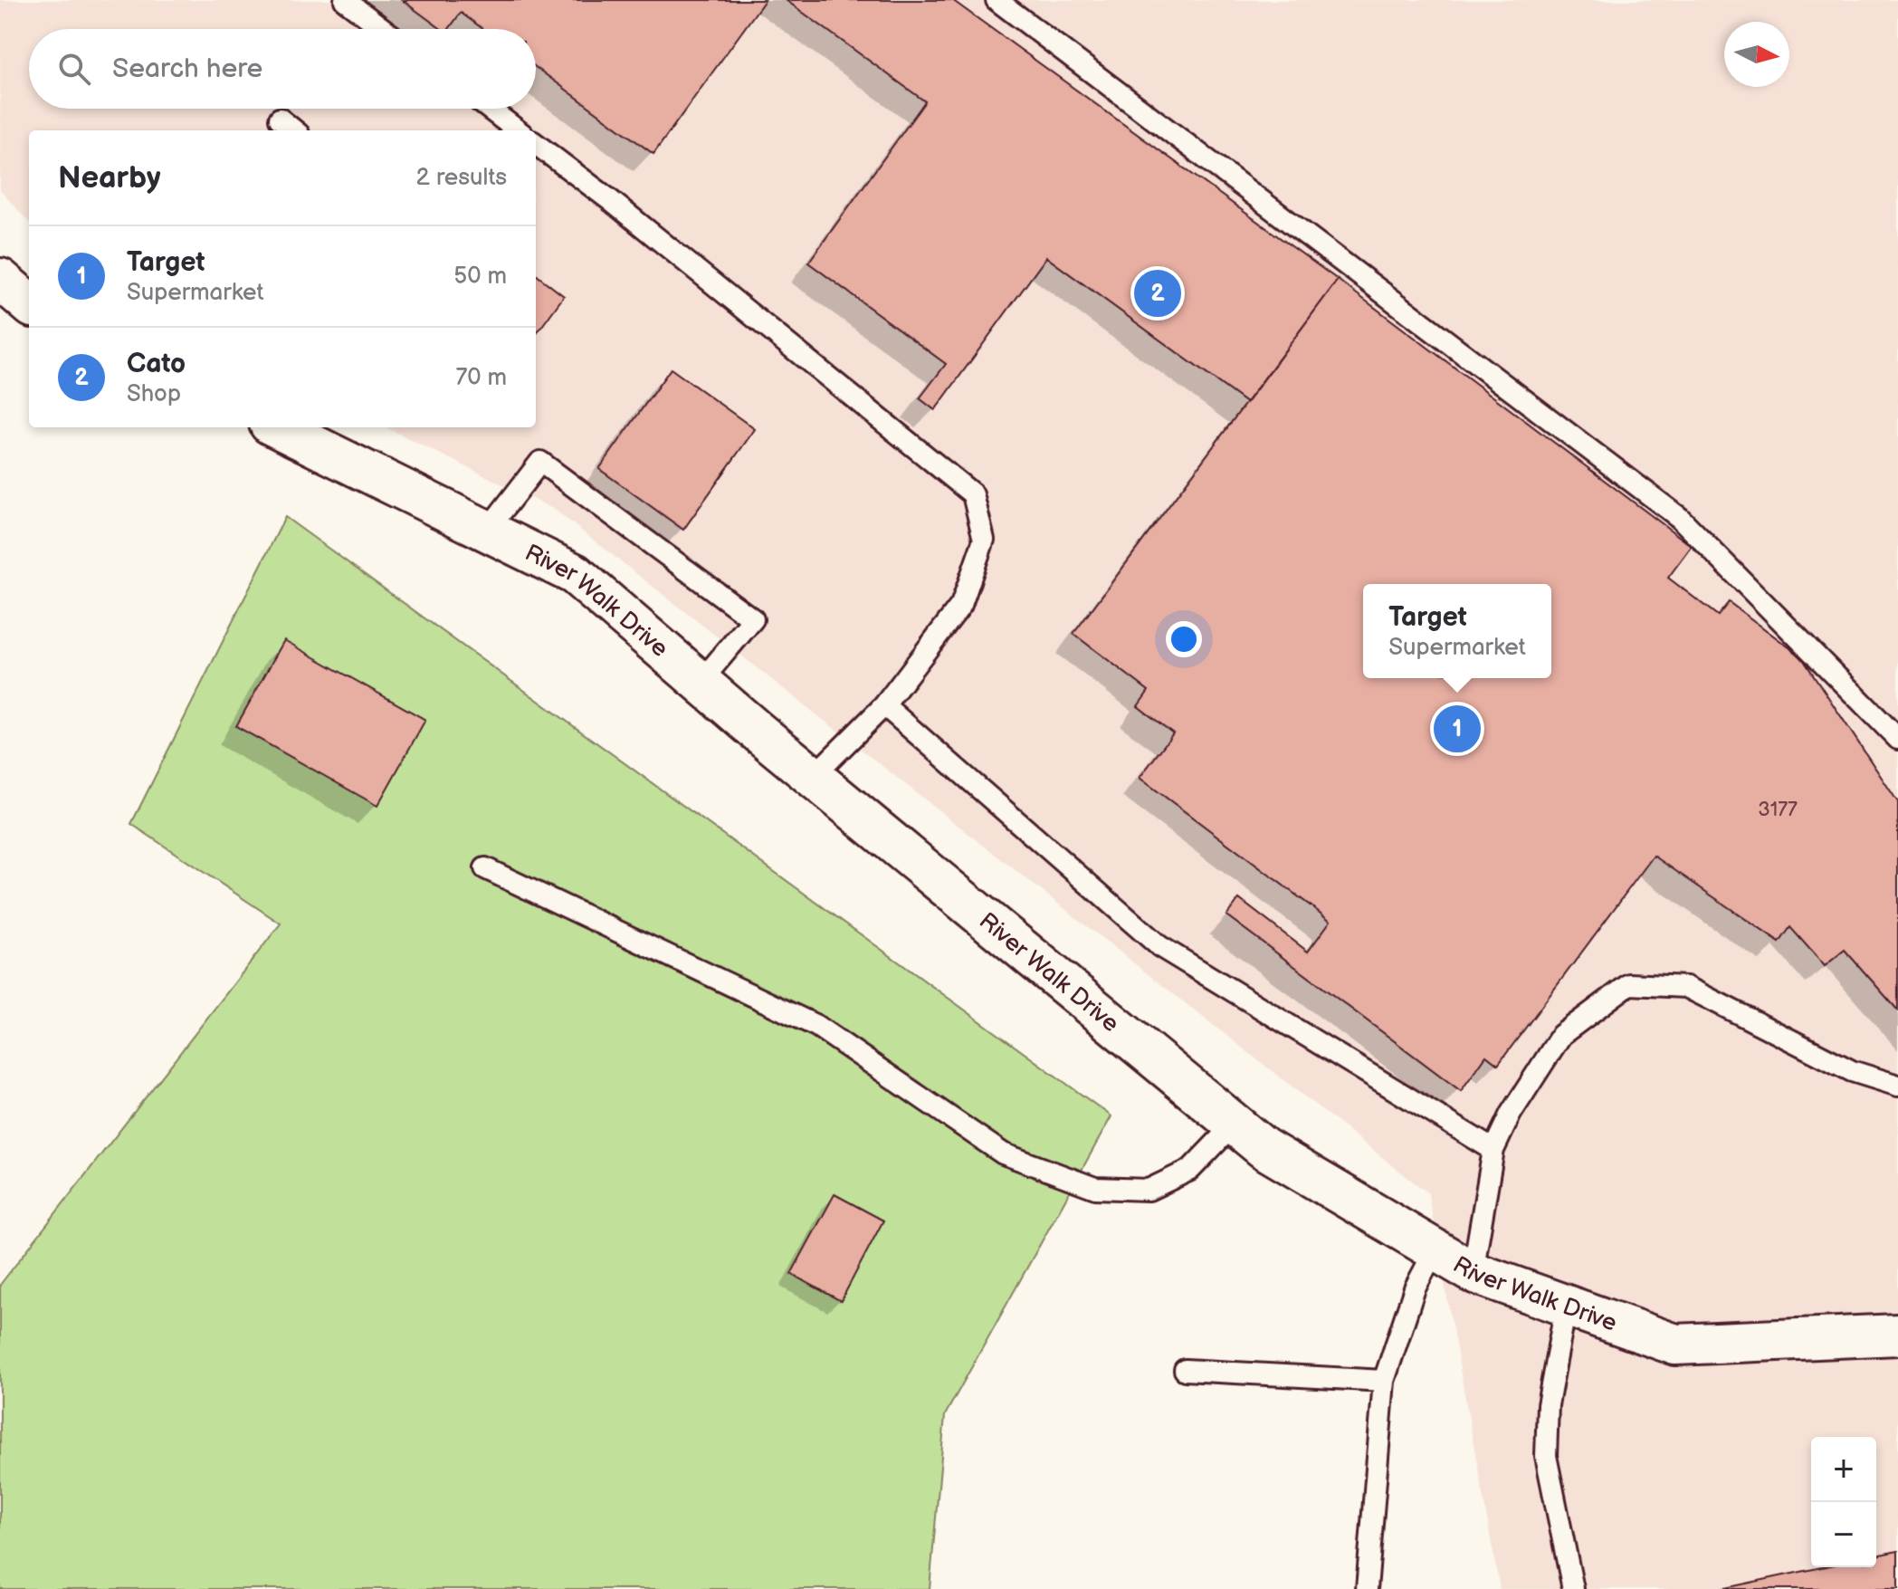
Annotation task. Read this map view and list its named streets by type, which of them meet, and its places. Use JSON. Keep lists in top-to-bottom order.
{
  "streets": {
    "street": ["River Walk Drive"]
  },
  "house_numbers": ["3177"],
  "north": "right",
  "page": {
    "search": "Search here",
    "heading": ["Nearby", "2 results"],
    "list": [
      {
        "mark": "1",
        "name": "Target",
        "note": "Supermarket",
        "value": "50 m"
      },
      {
        "mark": "2",
        "name": "Cato",
        "note": "Shop",
        "value": "70 m"
      }
    ],
    "pins": ["2", "1"],
    "popup": ["Target", "Supermarket"],
    "map_buttons": ["+", "−"]
  }
}
